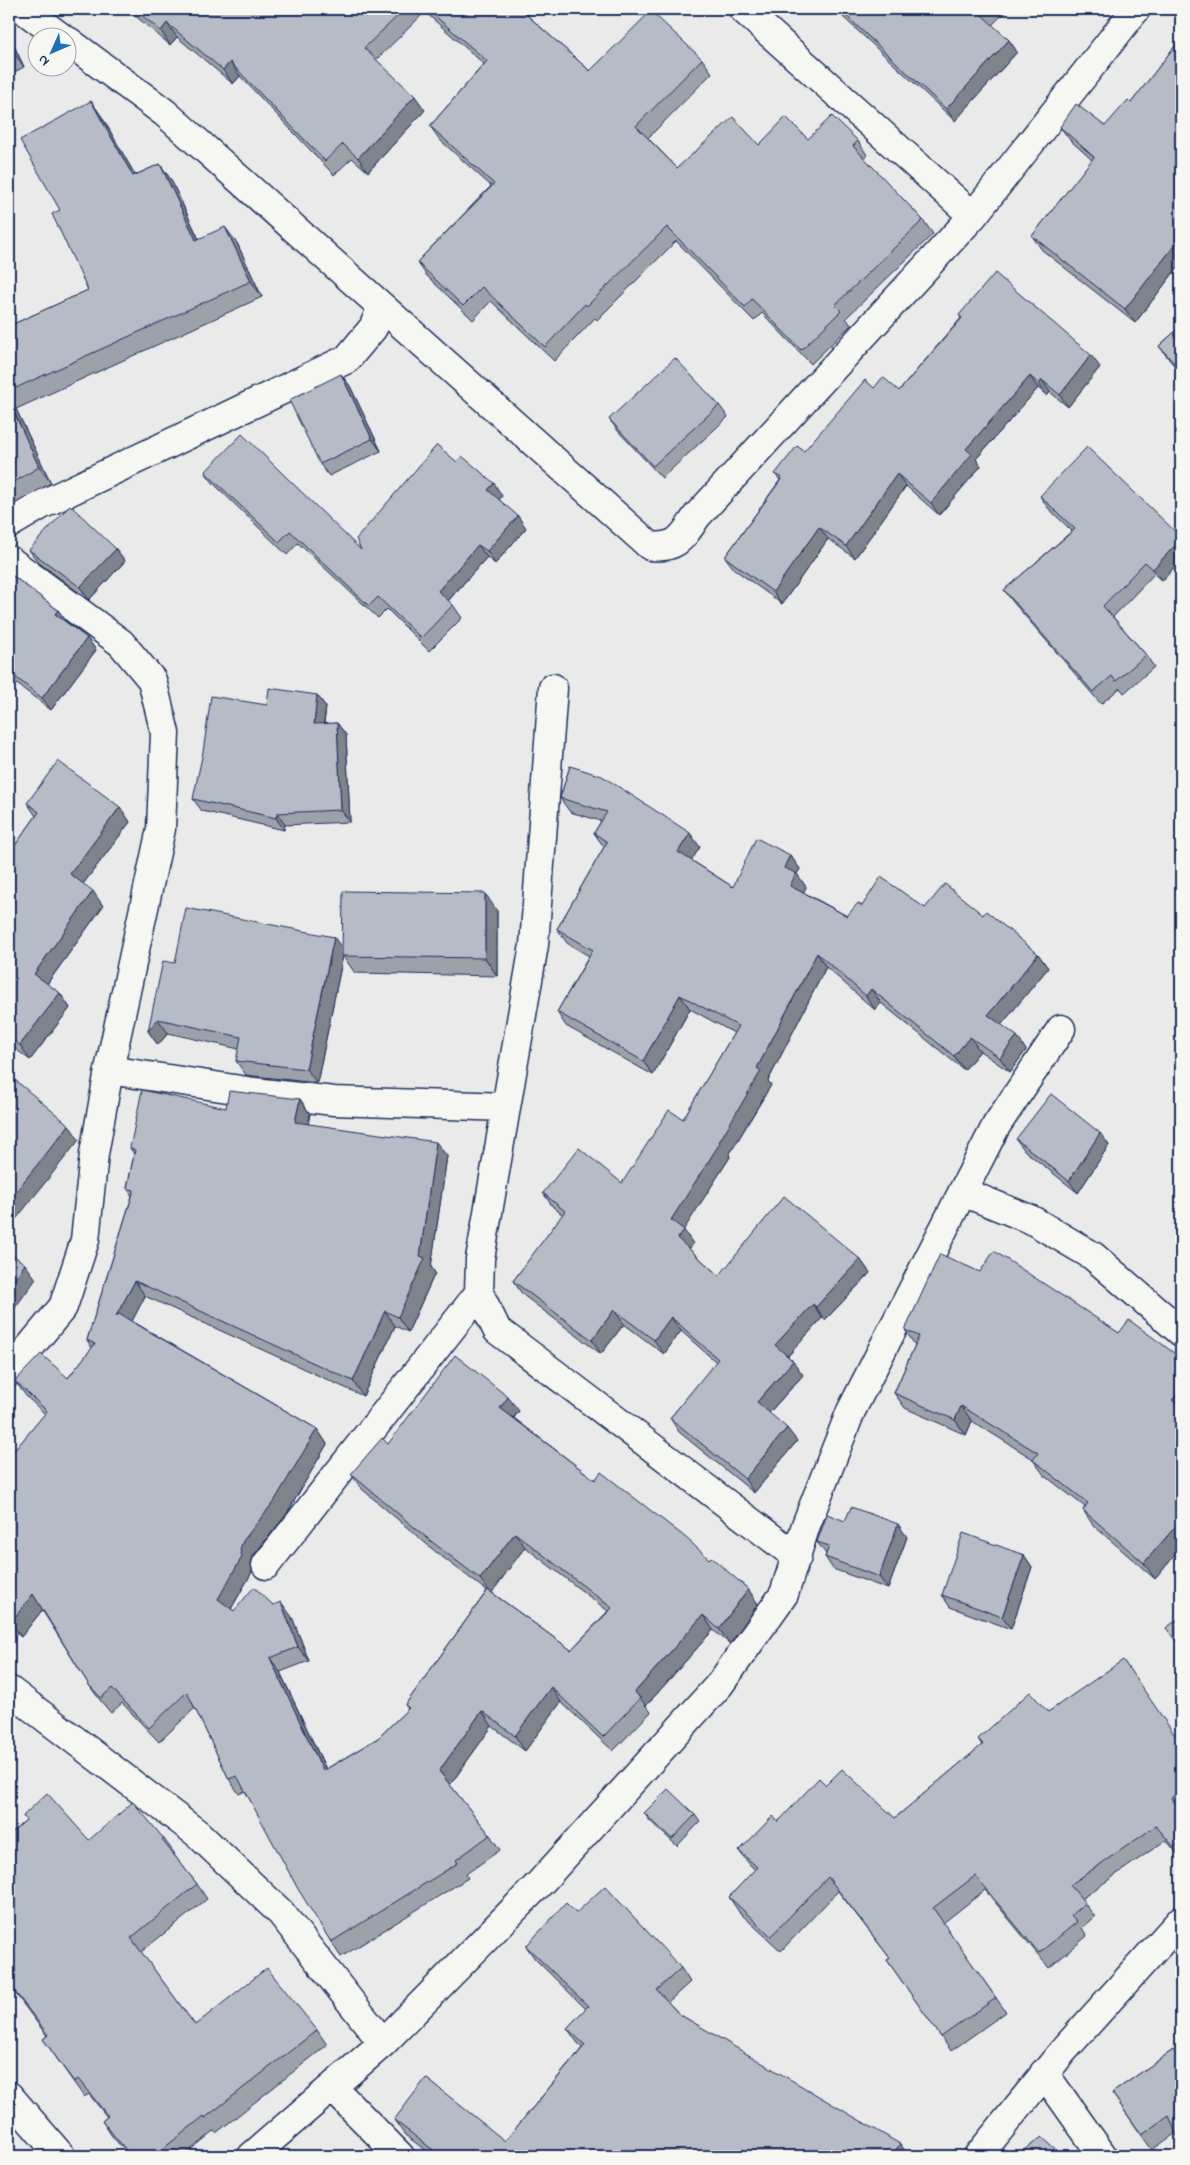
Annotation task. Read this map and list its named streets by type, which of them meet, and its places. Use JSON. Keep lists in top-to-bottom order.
{
  "north": "bottom left"
}
